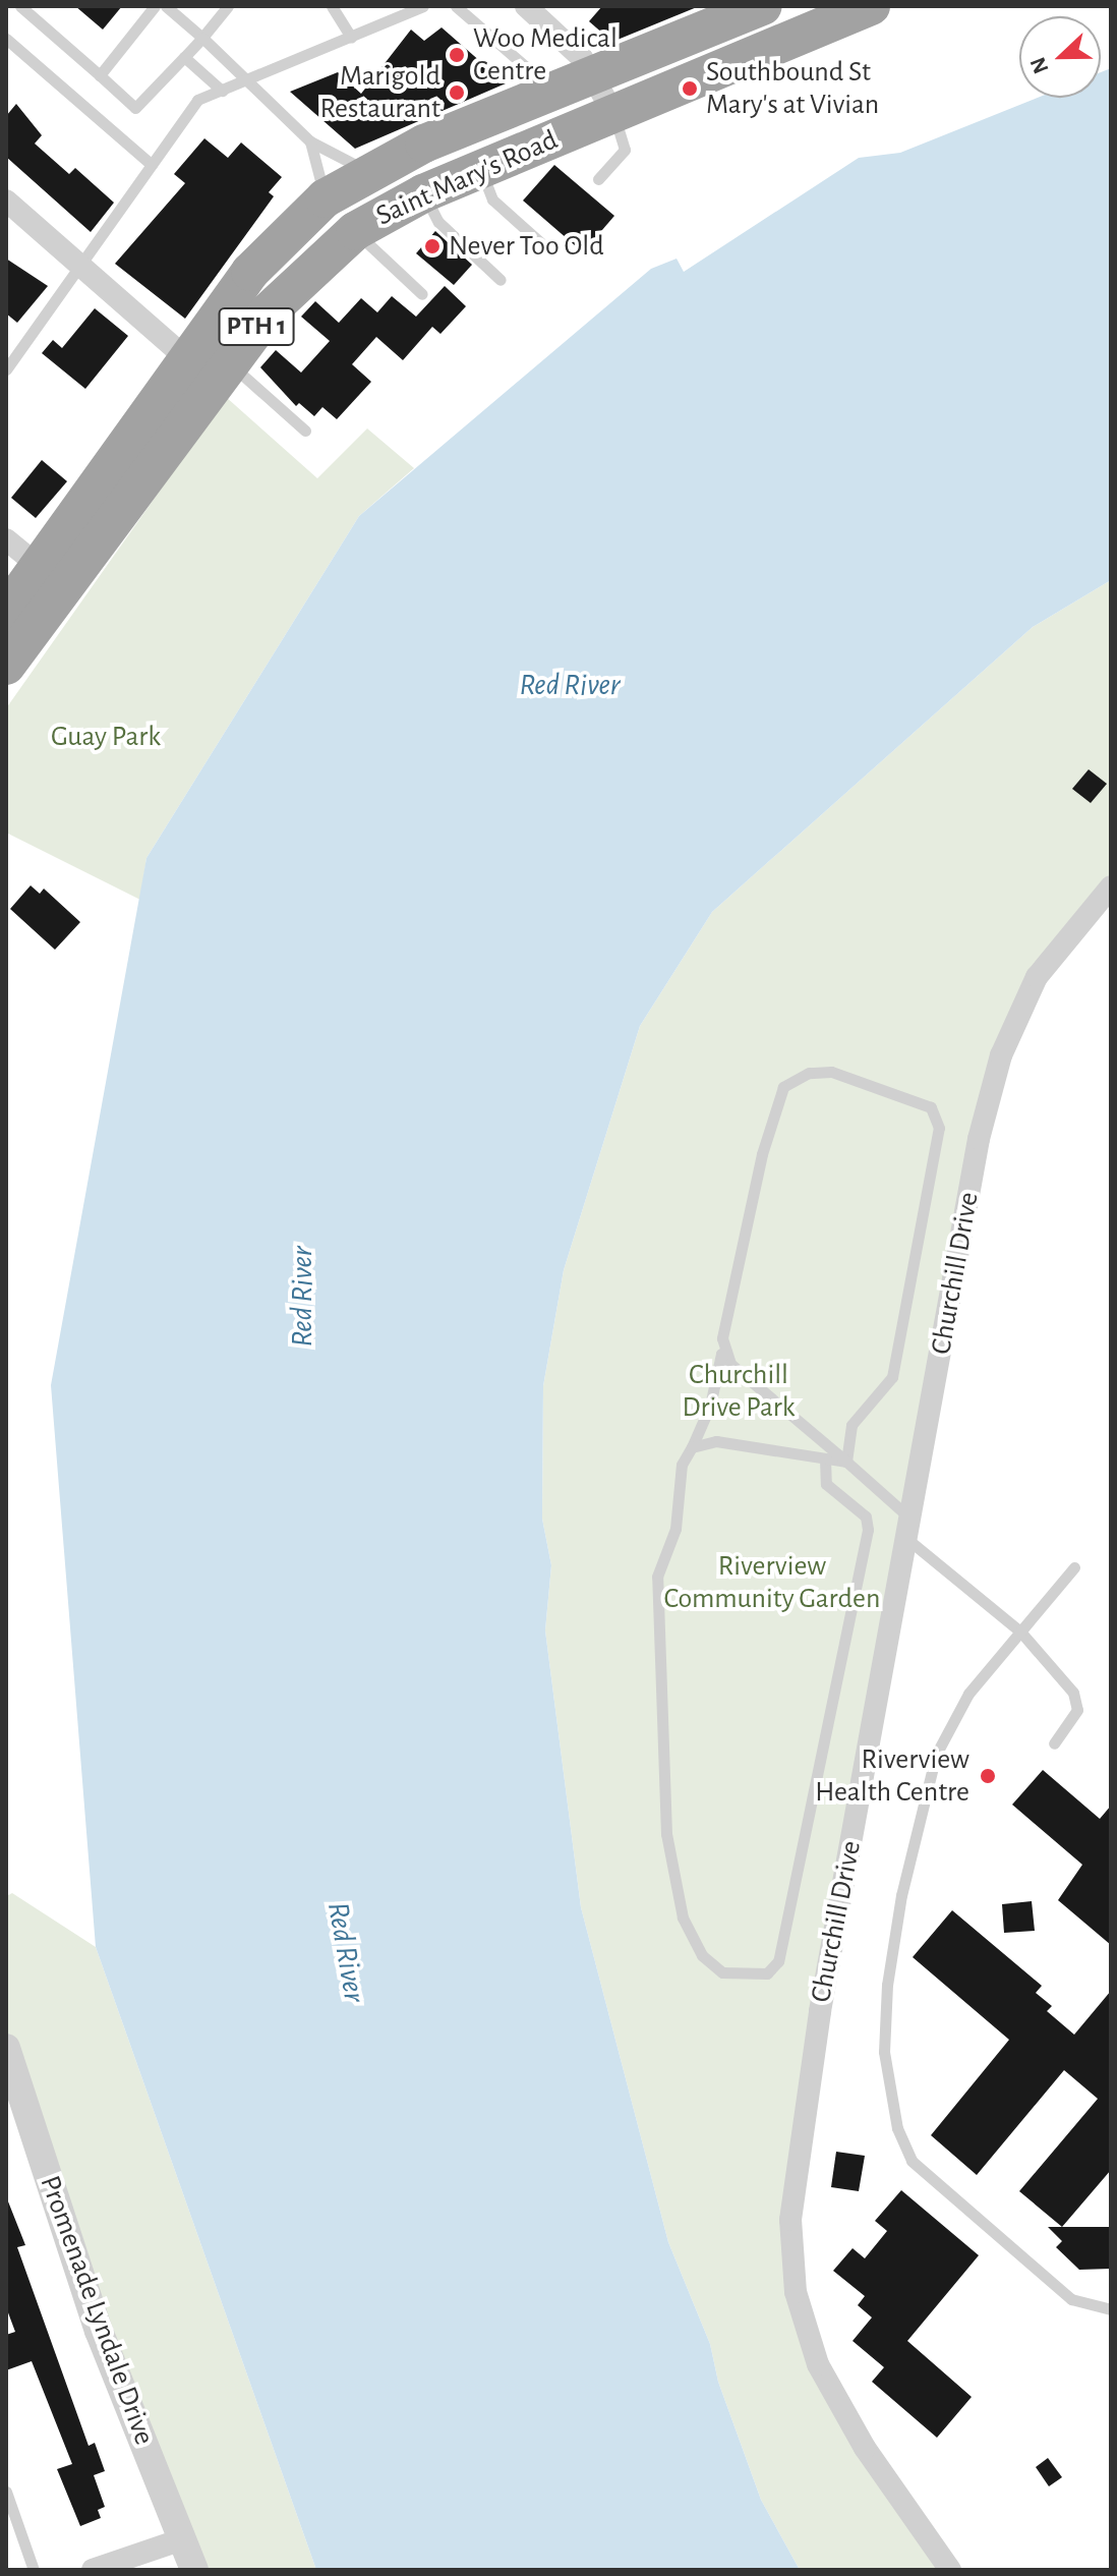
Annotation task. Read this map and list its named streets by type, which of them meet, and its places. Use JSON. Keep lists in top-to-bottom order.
{
  "streets": {
    "highway": ["Saint Mary's Road", "PTH 1"],
    "street": ["Churchill Drive", "Promenade Lyndale Drive"]
  },
  "water": ["Red River"],
  "parks": ["Guay Park", "Churchill Drive Park", "Riverview Community Garden"],
  "places": [
    "Woo Medical Centre",
    "Southbound St Mary's at Vivian",
    "Marigold Restaurant",
    "Never Too Old",
    "Riverview Health Centre"
  ],
  "north": "left"
}
